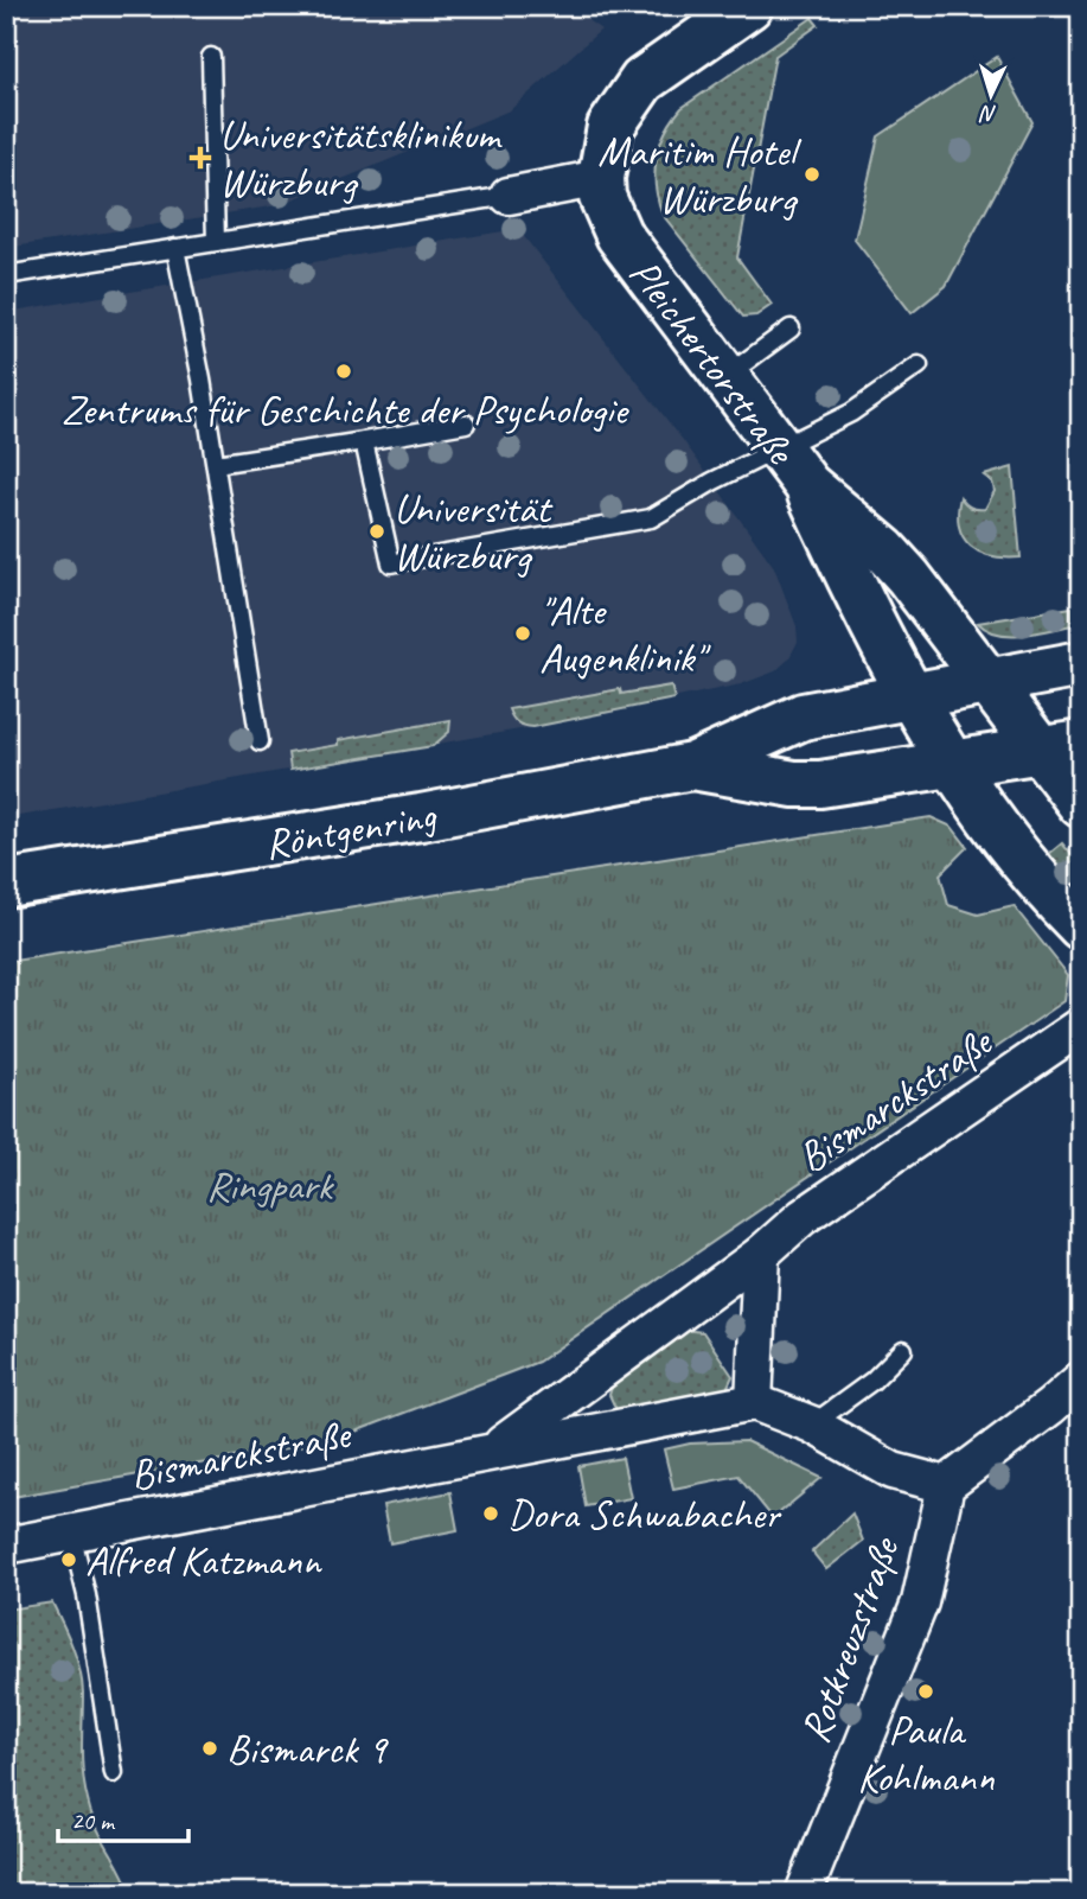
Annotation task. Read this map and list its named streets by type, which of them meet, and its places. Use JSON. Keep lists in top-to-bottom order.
{
  "streets": {
    "main road": ["Pleichertorstraße", "Röntgenring"],
    "street": ["Bismarckstraße", "Rotkreuzstraße"]
  },
  "crossings": [
    ["Pleichertorstraße", "Röntgenring"]
  ],
  "parks": ["Ringpark"],
  "places": {
    "health": ["Universitätsklinikum Würzburg"],
    "other": [
      "Maritim Hotel Würzburg",
      "Zentrums für Geschichte der Psychologie",
      "Universität Würzburg",
      "\"Alte Augenklinik\"",
      "Dora Schwabacher",
      "Alfred Katzmann",
      "Paula Kohlmann",
      "Bismarck 9"
    ]
  },
  "scale_bar": "20 m",
  "north": "bottom"
}
